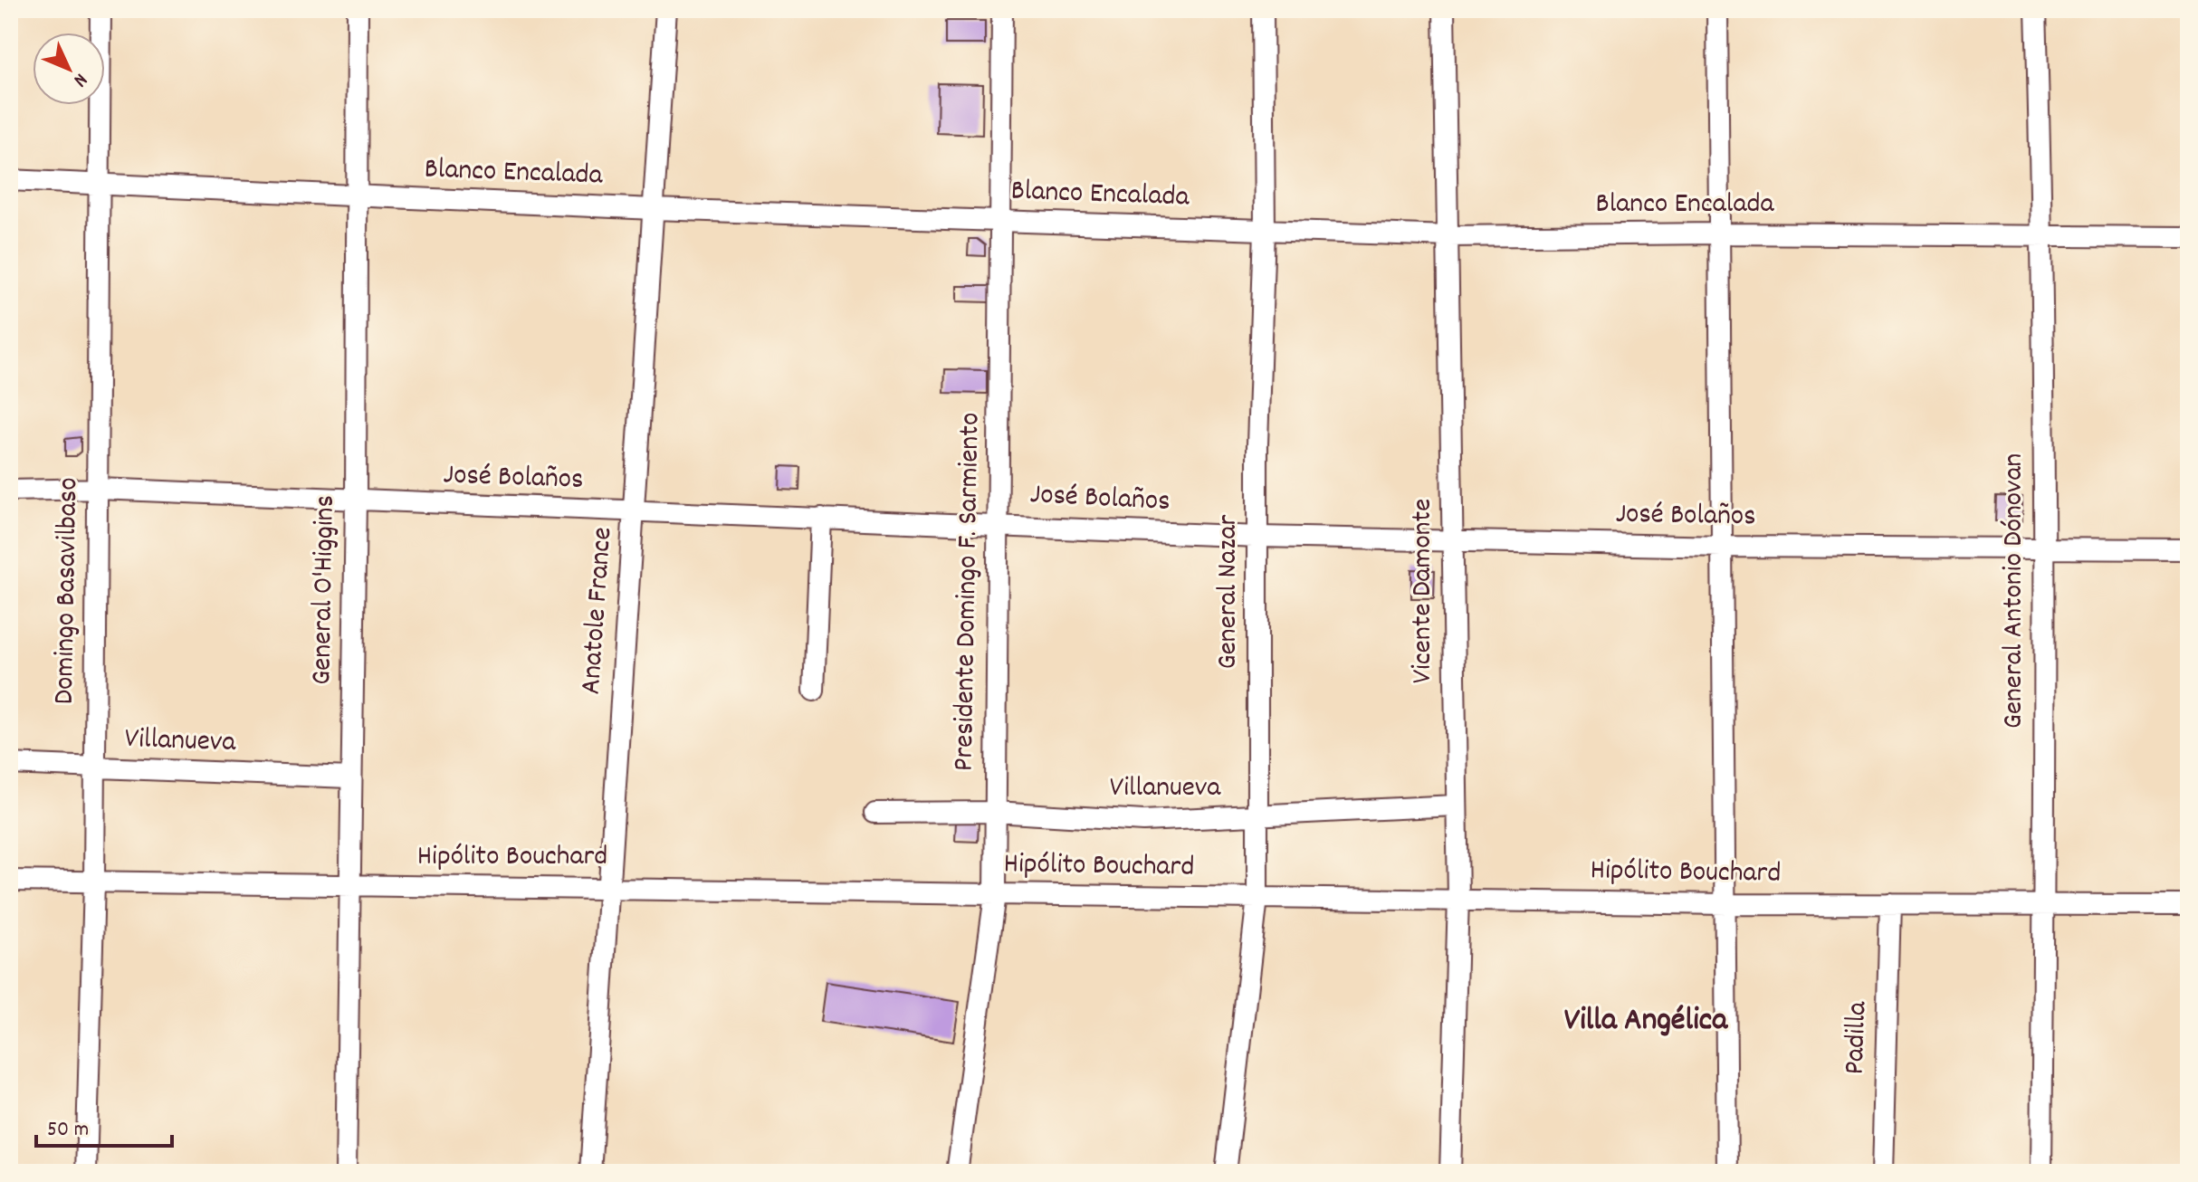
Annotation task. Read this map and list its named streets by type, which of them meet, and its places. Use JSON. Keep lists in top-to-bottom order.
{
  "streets": {
    "street": [
      "Blanco Encalada",
      "José Bolaños",
      "General O'Higgins",
      "Domingo Basavilbaso",
      "Vicente Damonte",
      "General Antonio Dónovan",
      "Presidente Domingo F. Sarmiento",
      "General Nazar",
      "Anatole France",
      "Villanueva",
      "Hipólito Bouchard",
      "Padilla"
    ]
  },
  "crossings": [
    ["Blanco Encalada", "General O'Higgins"],
    ["Blanco Encalada", "Domingo Basavilbaso"],
    ["Blanco Encalada", "Vicente Damonte"],
    ["Blanco Encalada", "General Antonio Dónovan"],
    ["Blanco Encalada", "Presidente Domingo F. Sarmiento"],
    ["Blanco Encalada", "General Nazar"],
    ["Blanco Encalada", "Anatole France"],
    ["José Bolaños", "General O'Higgins"],
    ["José Bolaños", "Domingo Basavilbaso"],
    ["José Bolaños", "Vicente Damonte"],
    ["José Bolaños", "General Antonio Dónovan"],
    ["José Bolaños", "Presidente Domingo F. Sarmiento"],
    ["José Bolaños", "General Nazar"],
    ["José Bolaños", "Anatole France"],
    ["General O'Higgins", "Villanueva"],
    ["General O'Higgins", "Hipólito Bouchard"],
    ["Domingo Basavilbaso", "Villanueva"],
    ["Domingo Basavilbaso", "Hipólito Bouchard"],
    ["Vicente Damonte", "Villanueva"],
    ["Vicente Damonte", "Hipólito Bouchard"],
    ["General Antonio Dónovan", "Hipólito Bouchard"],
    ["Presidente Domingo F. Sarmiento", "Villanueva"],
    ["Presidente Domingo F. Sarmiento", "Hipólito Bouchard"],
    ["General Nazar", "Villanueva"],
    ["General Nazar", "Hipólito Bouchard"],
    ["Anatole France", "Hipólito Bouchard"],
    ["Hipólito Bouchard", "Padilla"]
  ],
  "districts": ["Villa Angélica"],
  "scale_bar": "50 m",
  "north": "bottom right"
}
